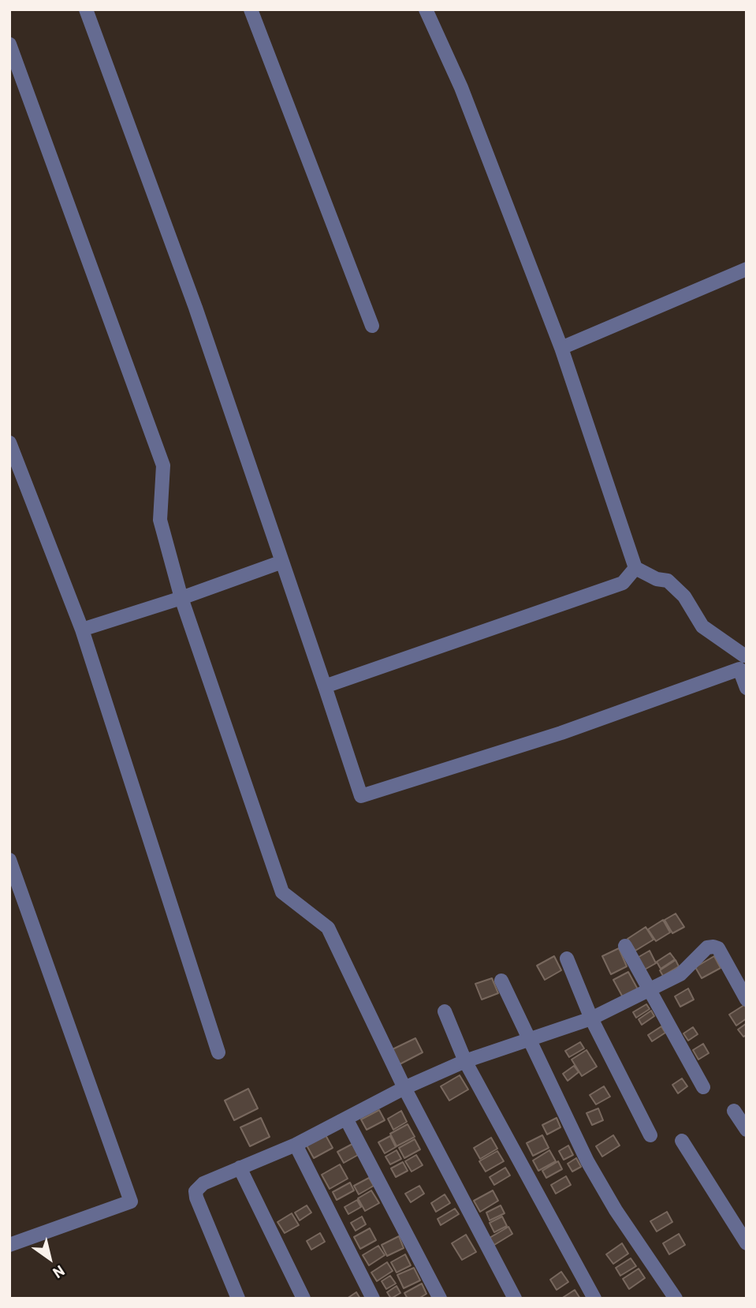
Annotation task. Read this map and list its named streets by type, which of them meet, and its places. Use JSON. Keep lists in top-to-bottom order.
{
  "north": "bottom right"
}
